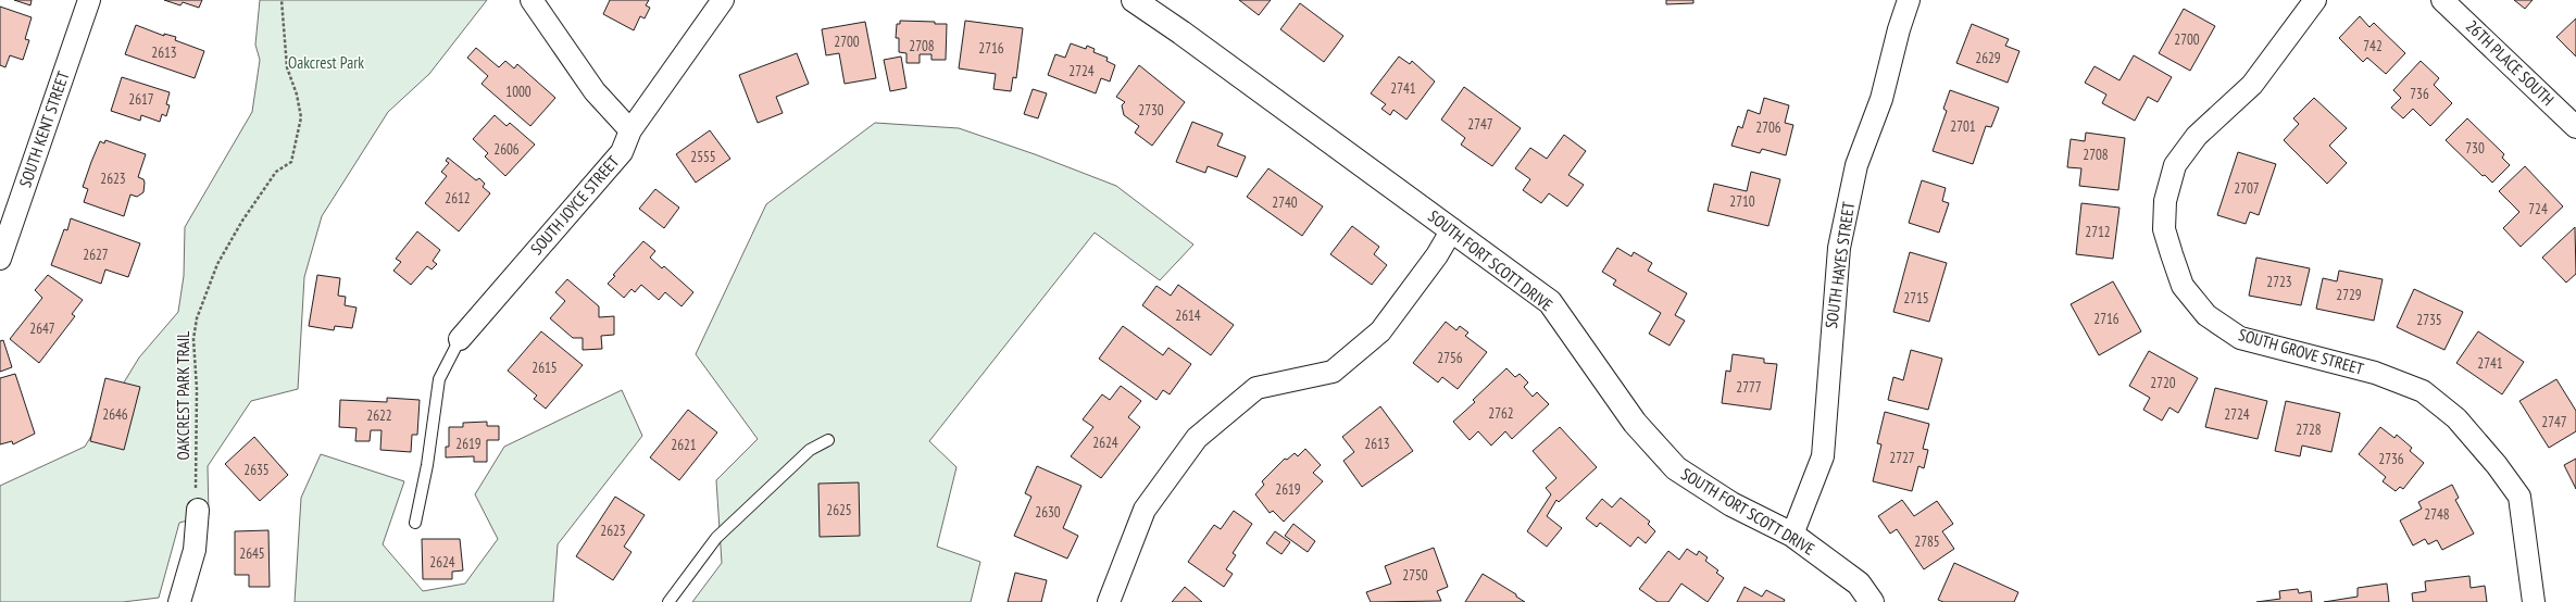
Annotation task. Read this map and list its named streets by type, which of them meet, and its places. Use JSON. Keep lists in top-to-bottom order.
{
  "streets": {
    "street": [
      "26TH PLACE SOUTH",
      "SOUTH KENT STREET",
      "SOUTH JOYCE STREET",
      "SOUTH FORT SCOTT DRIVE",
      "SOUTH HAYES STREET",
      "SOUTH GROVE STREET"
    ],
    "path": ["OAKCREST PARK TRAIL"]
  },
  "crossings": [
    ["SOUTH FORT SCOTT DRIVE", "SOUTH HAYES STREET"]
  ],
  "parks": ["Oakcrest Park"],
  "house_numbers": [
    "2700",
    "2700",
    "2708",
    "742",
    "2716",
    "2613",
    "2629",
    "2724",
    "2741",
    "1000",
    "736",
    "2617",
    "2730",
    "2747",
    "2701",
    "2706",
    "730",
    "2606",
    "2708",
    "2555",
    "2623",
    "2707",
    "2612",
    "2710",
    "2740",
    "724",
    "2712",
    "2627",
    "2723",
    "2729",
    "2715",
    "2614",
    "2716",
    "2735",
    "2647",
    "2756",
    "2741",
    "2615",
    "2720",
    "2777",
    "2762",
    "2646",
    "2724",
    "2622",
    "2747",
    "2728",
    "2624",
    "2619",
    "2613",
    "2621",
    "2727",
    "2736",
    "2635",
    "2619",
    "2625",
    "2630",
    "2748",
    "2623",
    "2785",
    "2645",
    "2624",
    "2750"
  ]
}
